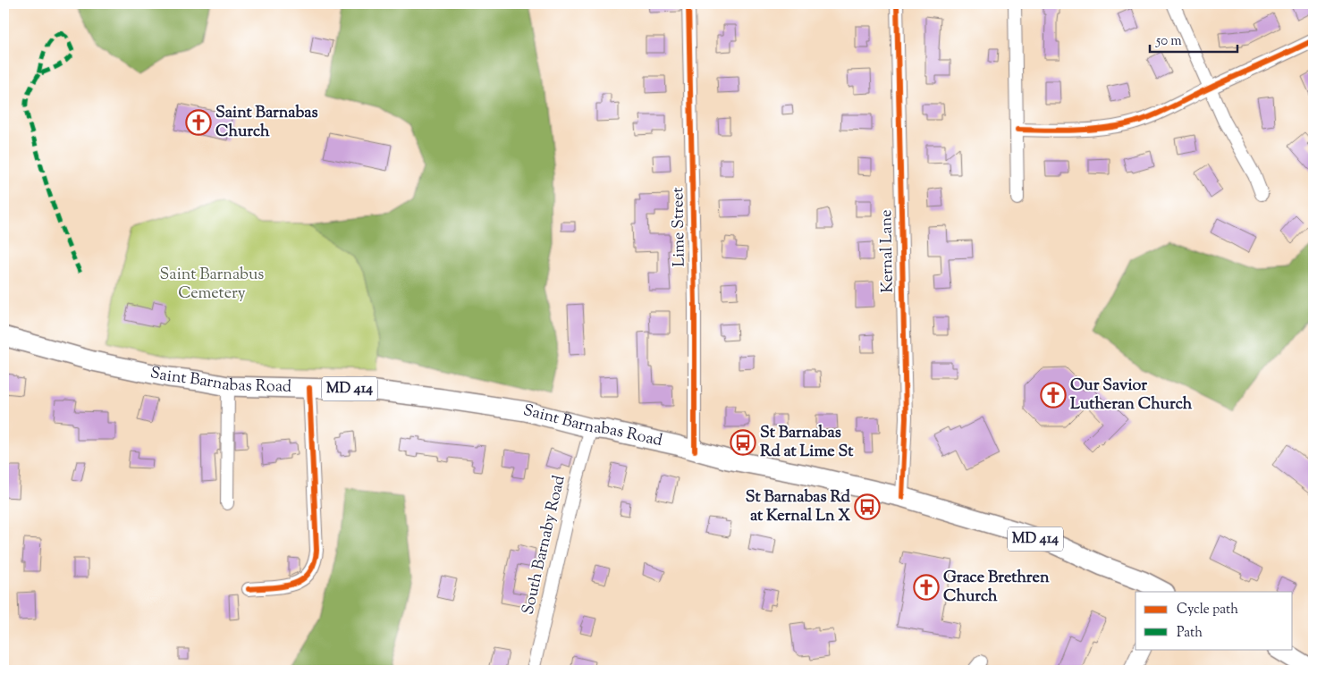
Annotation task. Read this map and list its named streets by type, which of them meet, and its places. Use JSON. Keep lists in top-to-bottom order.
{
  "streets": {
    "main road": ["Saint Barnabas Road", "MD 414"],
    "street": ["Lime Street", "Kernal Lane", "South Barnaby Road"]
  },
  "crossings": [
    ["Lime Street", "Saint Barnabas Road"],
    ["Kernal Lane", "Saint Barnabas Road"],
    ["Saint Barnabas Road", "South Barnaby Road"]
  ],
  "parks": ["Saint Barnabus Cemetery"],
  "places": {
    "church": ["Saint Barnabas Church", "Our Savior Lutheran Church", "Grace Brethren Church"],
    "bus stop": ["St Barnabas Rd at Lime St", "St Barnabas Rd at Kernal Ln X"]
  },
  "legend": ["Cycle path", "Path"],
  "scale_bar": "50 m"
}
